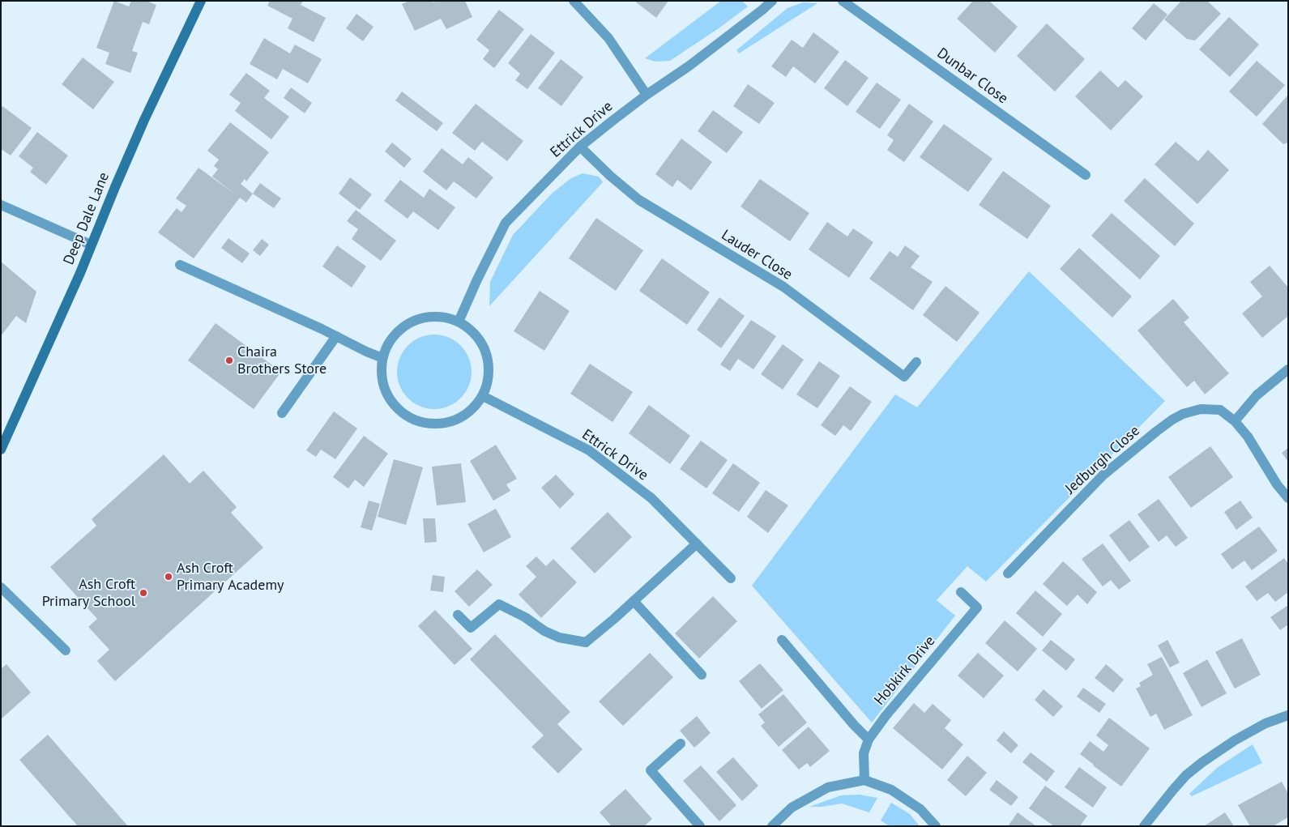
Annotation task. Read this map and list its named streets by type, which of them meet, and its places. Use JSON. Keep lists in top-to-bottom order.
{
  "streets": {
    "street": [
      "Dunbar Close",
      "Ettrick Drive",
      "Deep Dale Lane",
      "Lauder Close",
      "Jedburgh Close",
      "Hobkirk Drive"
    ]
  },
  "crossings": [
    ["Ettrick Drive", "Lauder Close"]
  ],
  "places": ["Chaira Brothers Store", "Ash Croft Primary Academy", "Ash Croft Primary School"]
}
